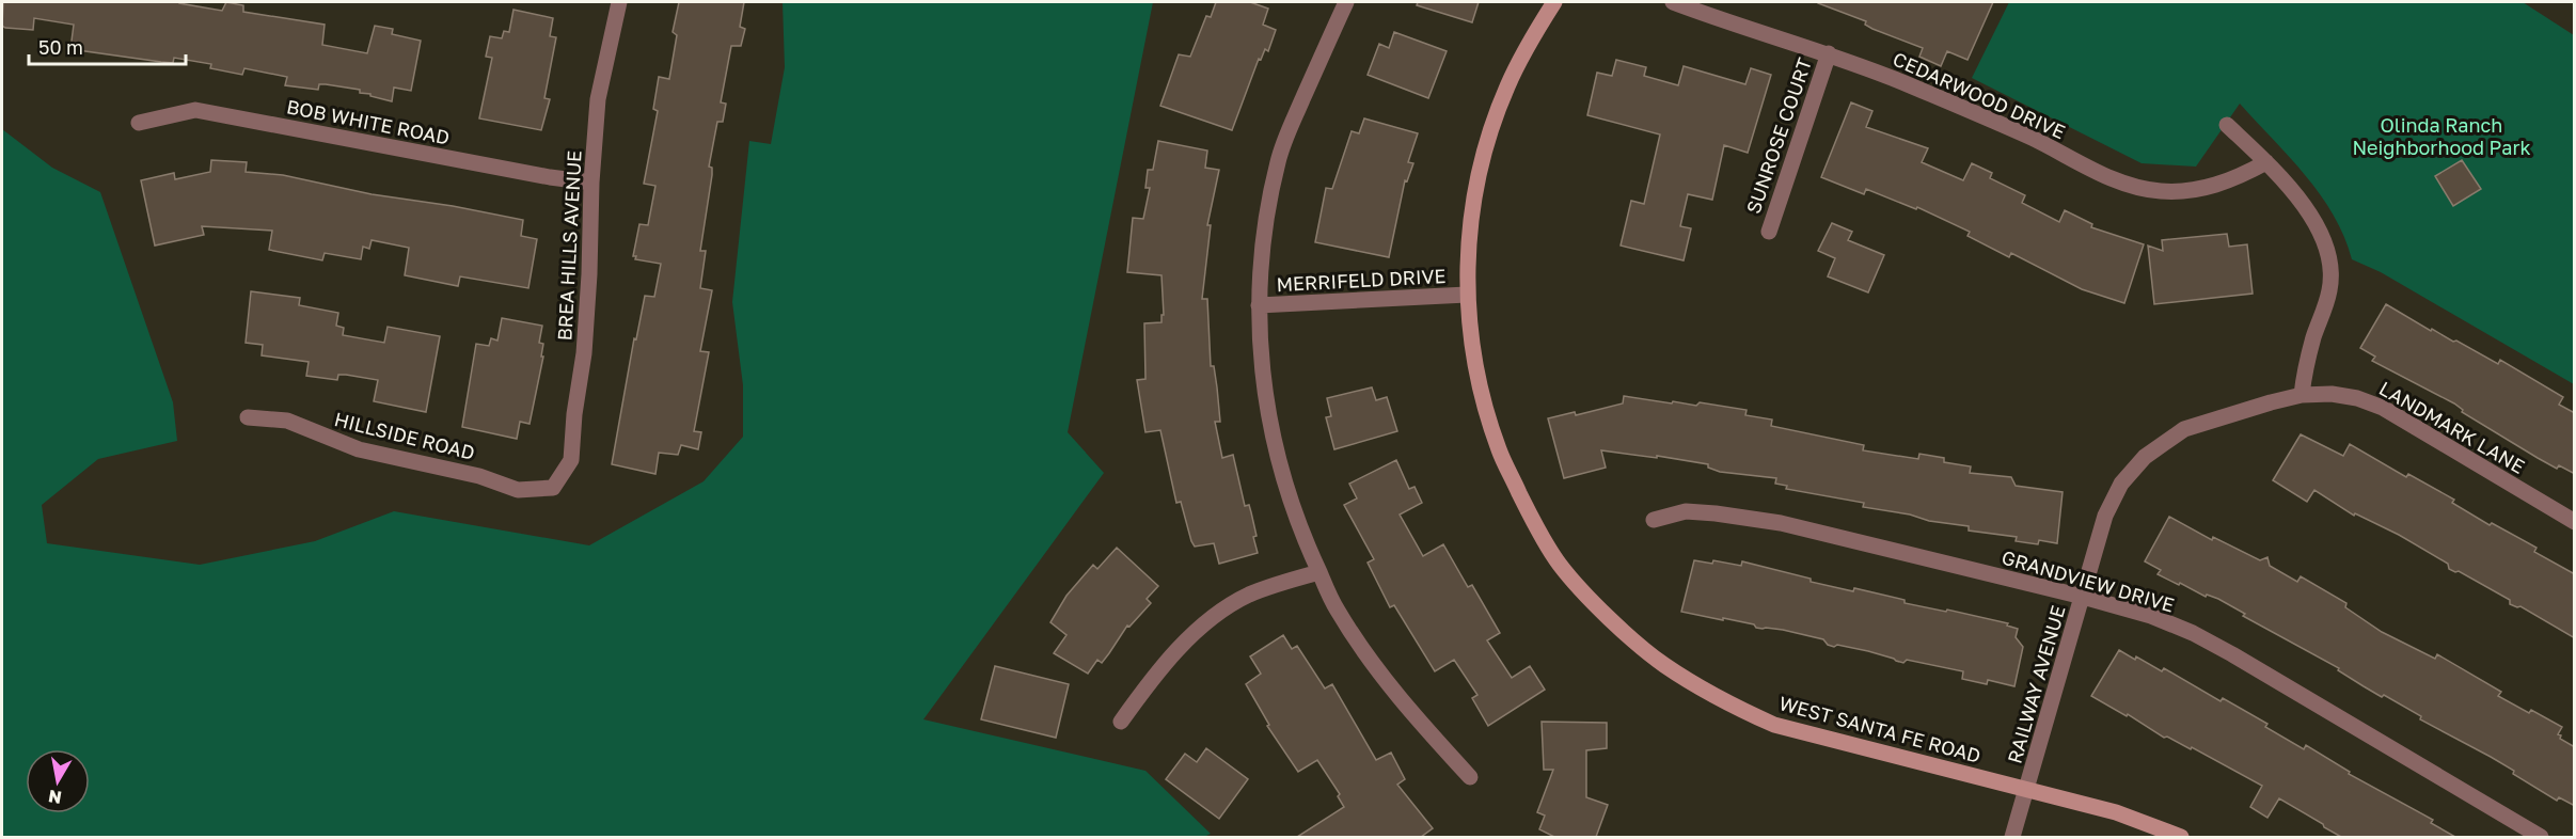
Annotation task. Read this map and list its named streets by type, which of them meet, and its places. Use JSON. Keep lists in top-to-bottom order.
{
  "streets": {
    "street": [
      "CEDARWOOD DRIVE",
      "BOB WHITE ROAD",
      "SUNROSE COURT",
      "BREA HILLS AVENUE",
      "MERRIFELD DRIVE",
      "LANDMARK LANE",
      "HILLSIDE ROAD",
      "GRANDVIEW DRIVE",
      "RAILWAY AVENUE",
      "WEST SANTA FE ROAD"
    ]
  },
  "crossings": [
    ["CEDARWOOD DRIVE", "SUNROSE COURT"],
    ["BOB WHITE ROAD", "BREA HILLS AVENUE"],
    ["BREA HILLS AVENUE", "HILLSIDE ROAD"],
    ["MERRIFELD DRIVE", "WEST SANTA FE ROAD"],
    ["LANDMARK LANE", "RAILWAY AVENUE"],
    ["GRANDVIEW DRIVE", "RAILWAY AVENUE"],
    ["RAILWAY AVENUE", "WEST SANTA FE ROAD"]
  ],
  "parks": ["Olinda Ranch Neighborhood Park"],
  "scale_bar": "50 m",
  "north": "bottom"
}
